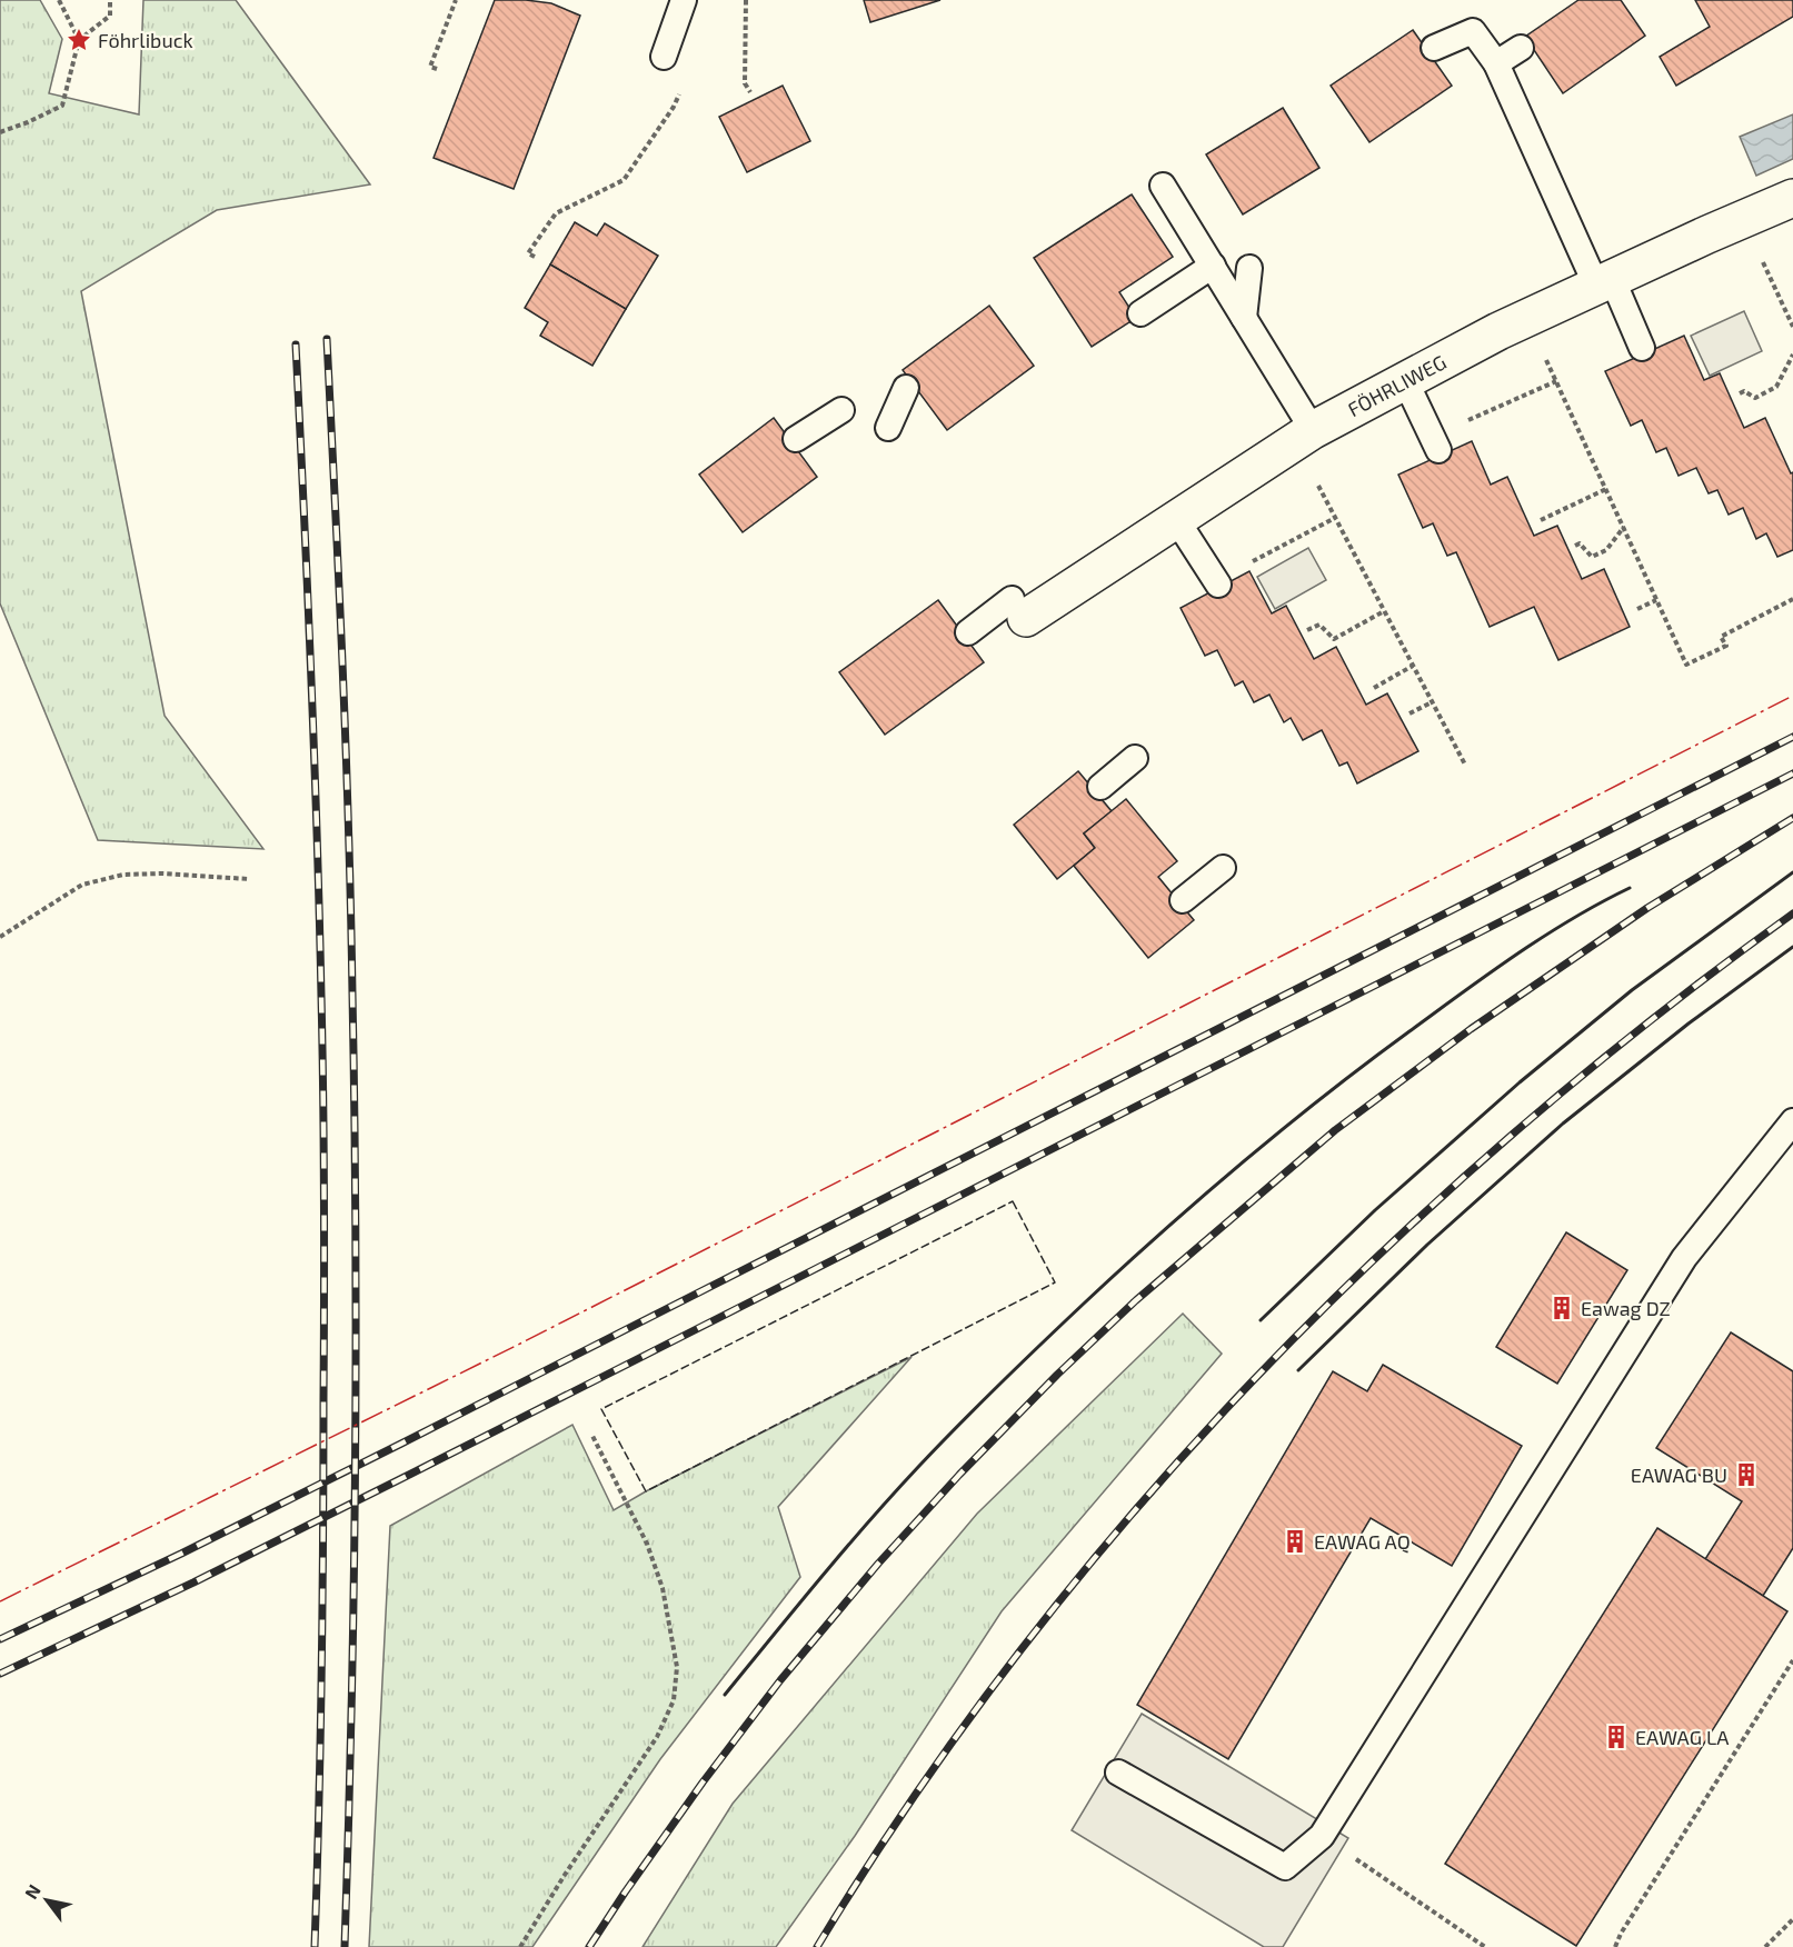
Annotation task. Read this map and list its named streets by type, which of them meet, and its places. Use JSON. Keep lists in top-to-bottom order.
{
  "streets": {
    "street": ["FÖHRLIWEG"]
  },
  "places": {
    "place": ["Föhrlibuck"],
    "building": [
      "Eawag DZ",
      "EAWAG BU",
      "EAWAG AQ",
      "EAWAG LA"
    ]
  },
  "north": "top left"
}
